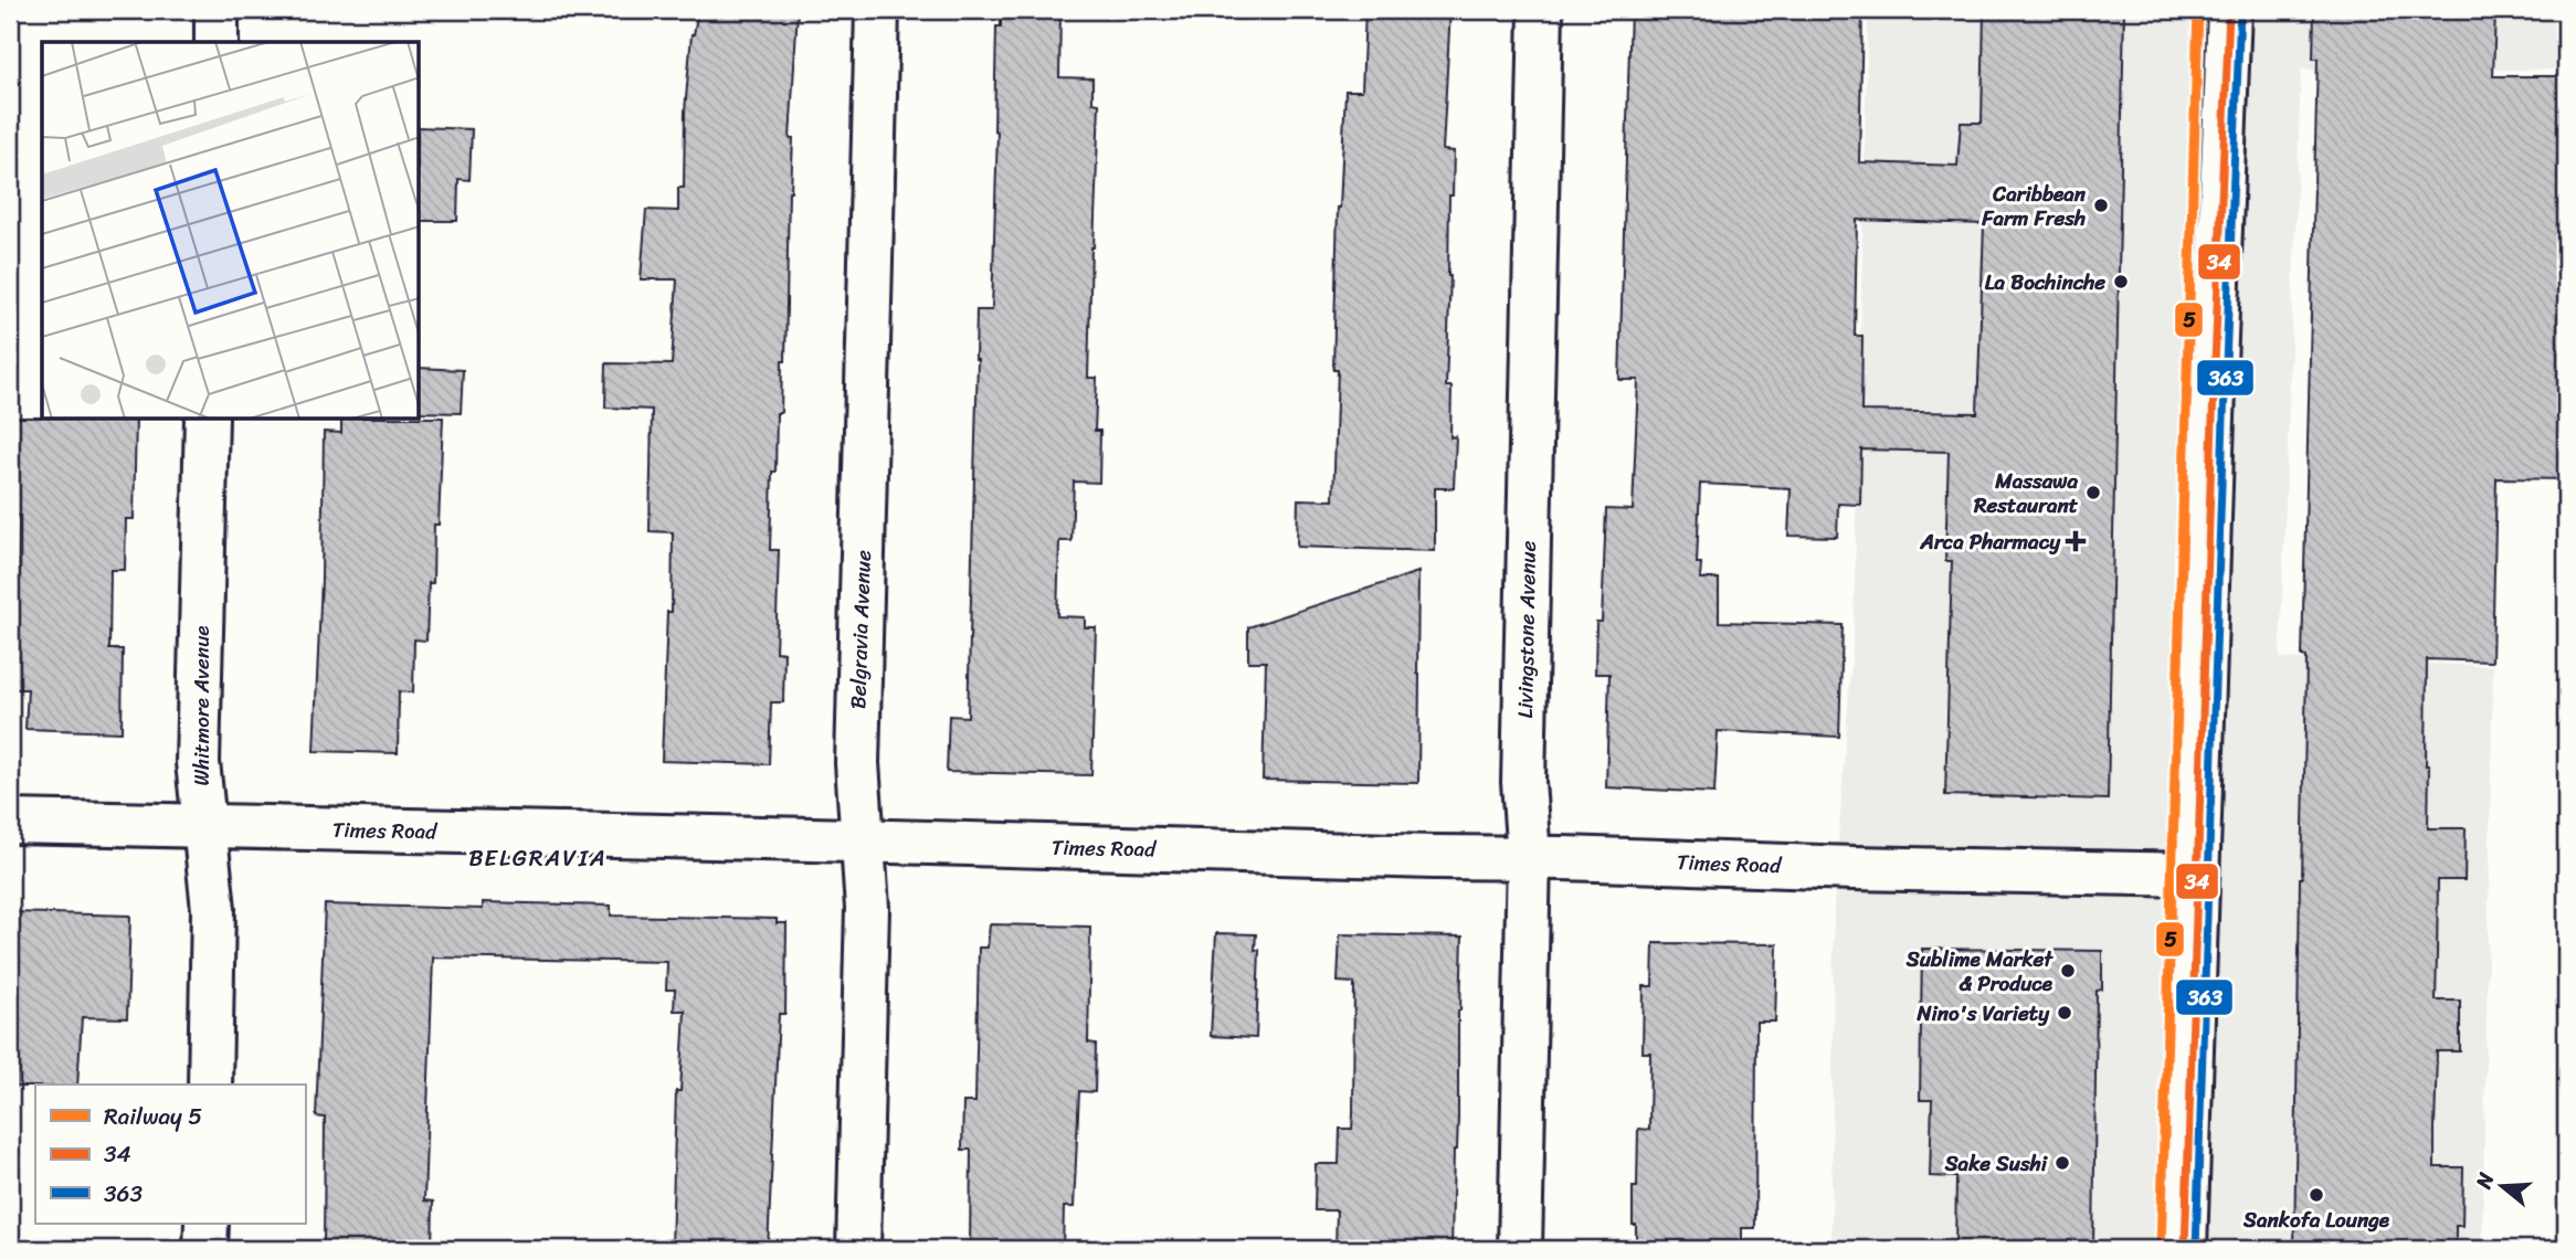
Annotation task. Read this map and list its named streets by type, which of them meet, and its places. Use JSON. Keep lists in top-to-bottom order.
{
  "streets": {
    "street": [
      "Belgravia Avenue",
      "Livingstone Avenue",
      "Whitmore Avenue",
      "Times Road"
    ]
  },
  "crossings": [
    ["Belgravia Avenue", "Times Road"],
    ["Livingstone Avenue", "Times Road"],
    ["Whitmore Avenue", "Times Road"]
  ],
  "districts": ["BELGRAVIA"],
  "places": {
    "other": [
      "Caribbean Farm Fresh",
      "La Bochinche",
      "Massawa Restaurant",
      "Sublime Market & Produce",
      "Nino's Variety",
      "Sake Sushi",
      "Sankofa Lounge"
    ],
    "health": ["Arca Pharmacy"]
  },
  "lines": ["rail line 5", "transit line 34", "transit line 363"],
  "legend": ["Railway 5", "34", "363"],
  "north": "left"
}
